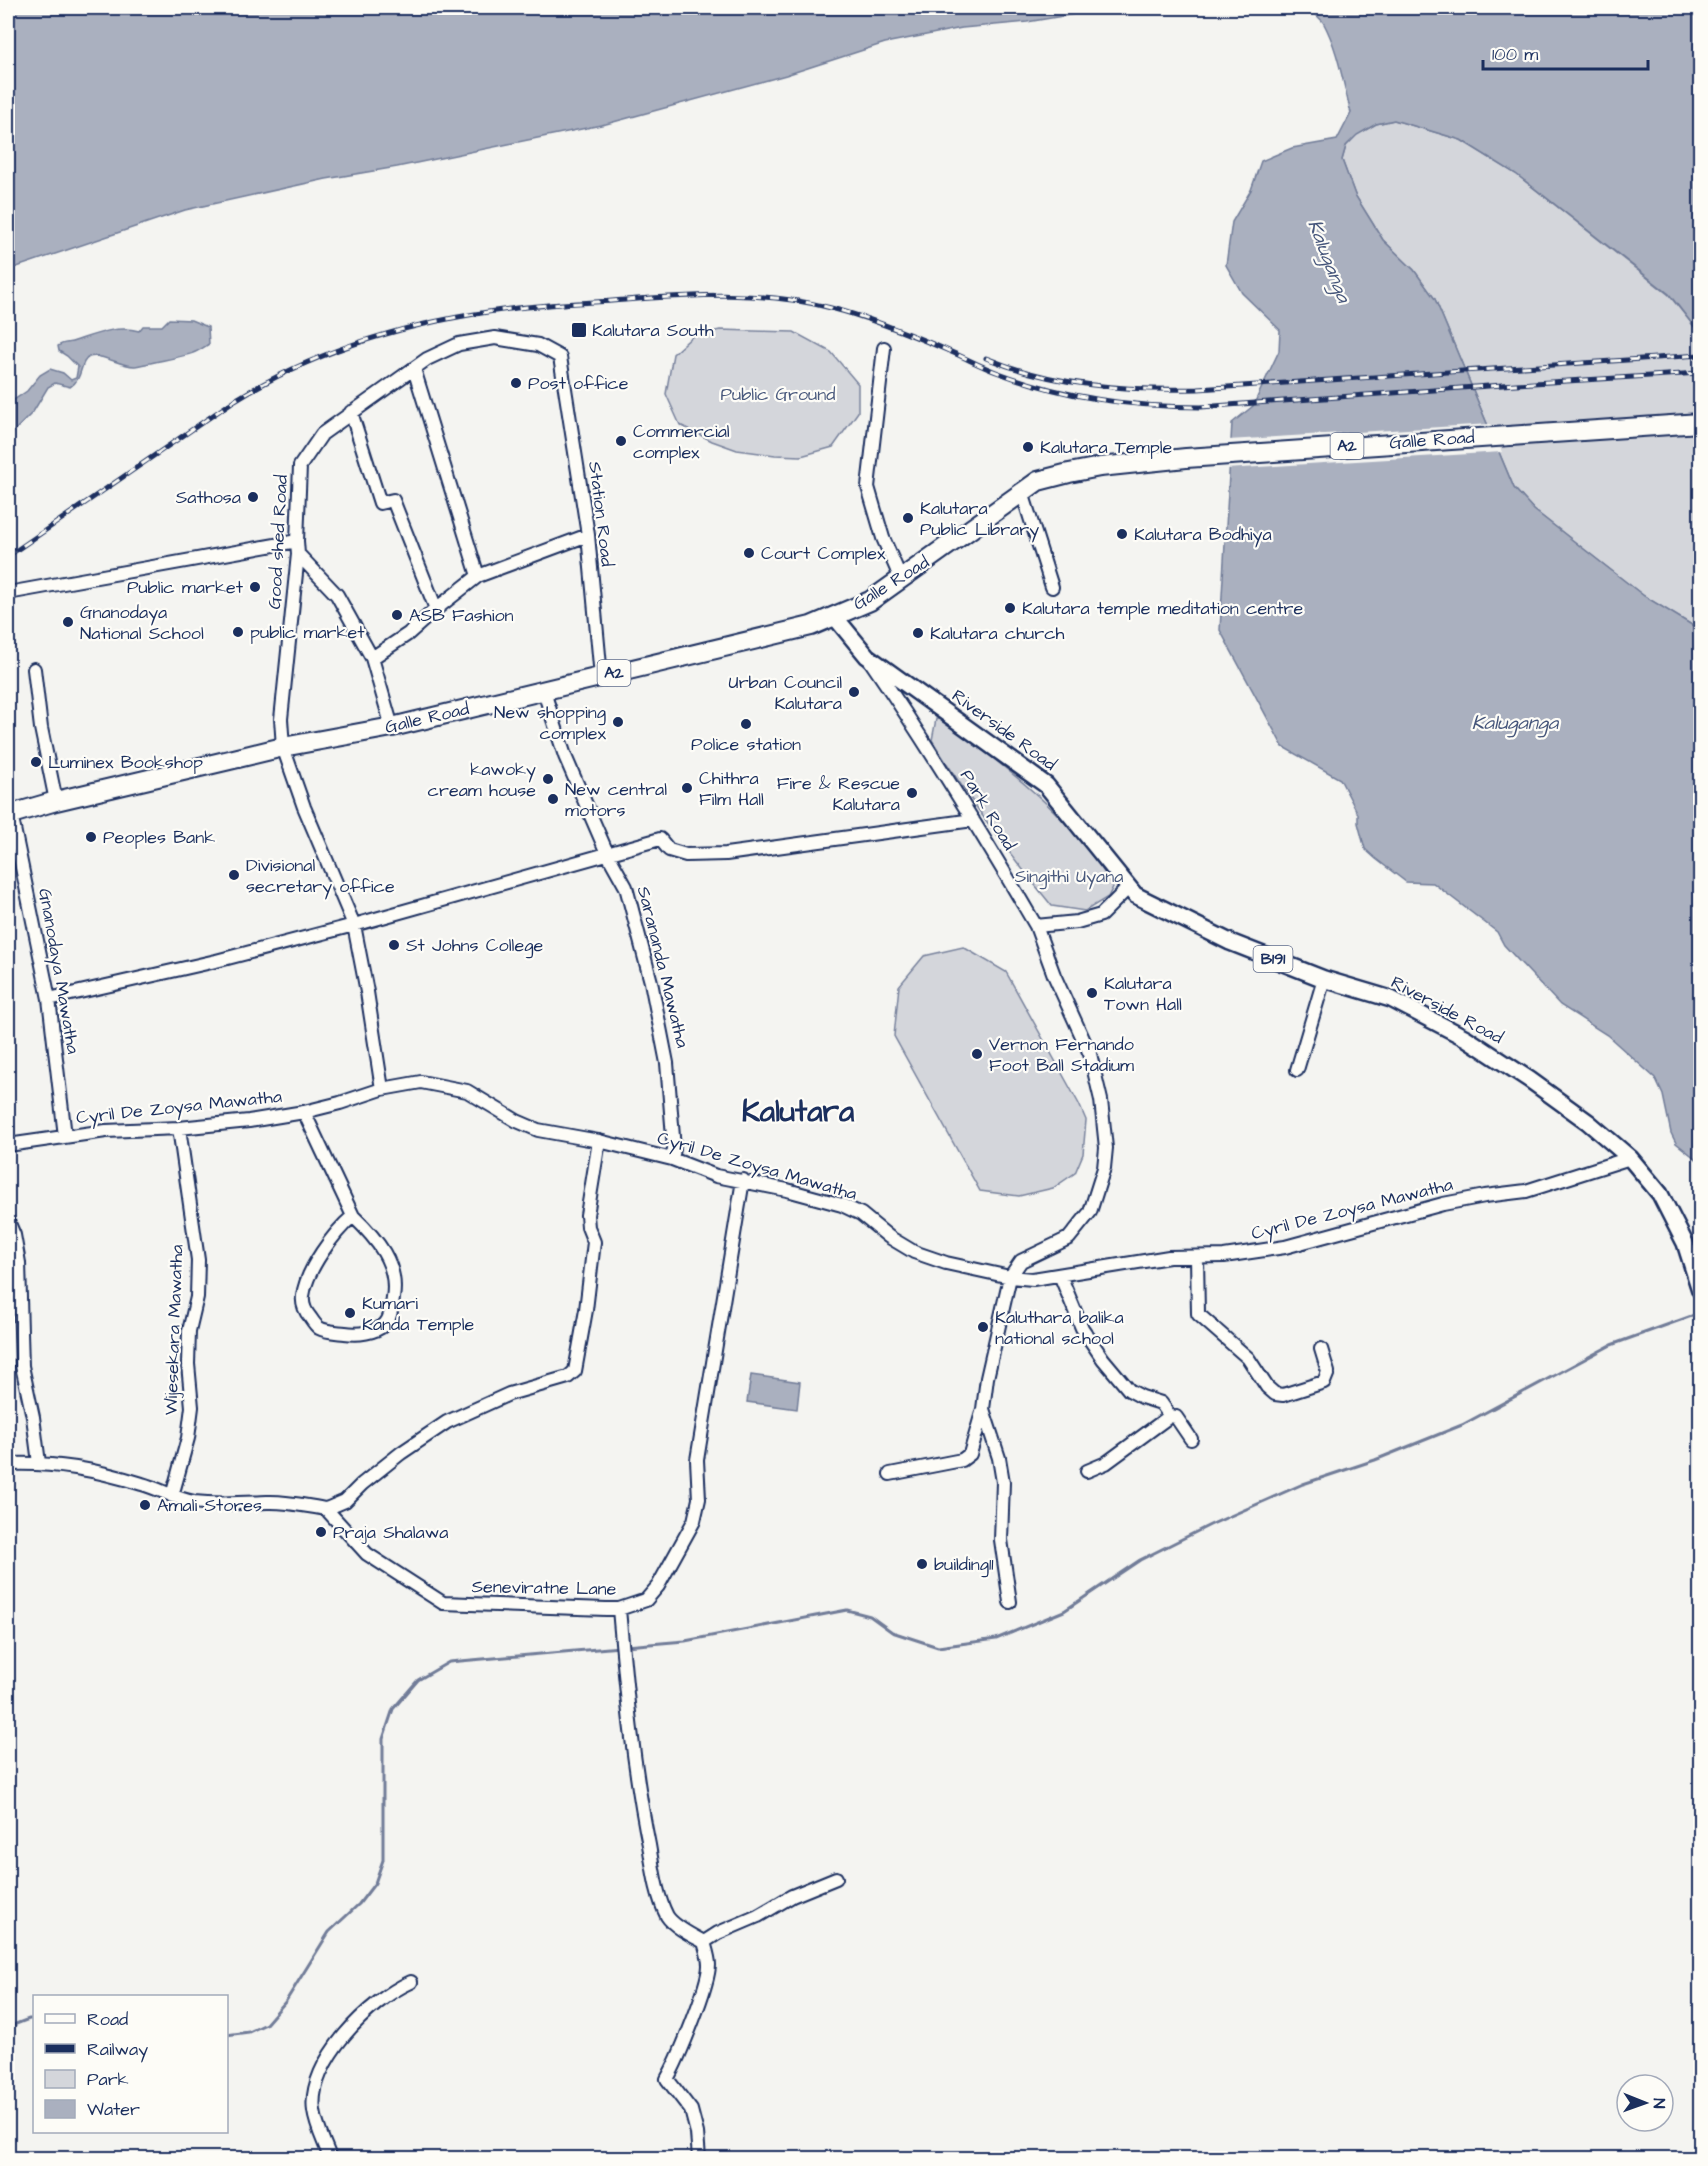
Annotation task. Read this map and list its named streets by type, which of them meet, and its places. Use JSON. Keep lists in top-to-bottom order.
{
  "streets": {
    "highway": ["Galle Road", "A2"],
    "main road": ["Riverside Road", "B191"],
    "street": [
      "Station Road",
      "Good shed Road",
      "Park Road",
      "Sarananda Mawatha",
      "Gnanodaya Mawatha",
      "Cyril De Zoysa Mawatha",
      "Wijesekara Mawatha",
      "Seneviratne Lane"
    ]
  },
  "crossings": [
    ["Galle Road", "Station Road"],
    ["Galle Road", "Good shed Road"],
    ["Galle Road", "Riverside Road"],
    ["Galle Road", "Sarananda Mawatha"],
    ["Galle Road", "Gnanodaya Mawatha"],
    ["Station Road", "Good shed Road"],
    ["Good shed Road", "Cyril De Zoysa Mawatha"],
    ["Riverside Road", "Park Road"],
    ["Riverside Road", "Cyril De Zoysa Mawatha"],
    ["Park Road", "Cyril De Zoysa Mawatha"],
    ["Sarananda Mawatha", "Cyril De Zoysa Mawatha"],
    ["Gnanodaya Mawatha", "Cyril De Zoysa Mawatha"],
    ["Cyril De Zoysa Mawatha", "Wijesekara Mawatha"],
    ["Cyril De Zoysa Mawatha", "Seneviratne Lane"]
  ],
  "districts": ["Kalutara"],
  "water": ["Kaluganga"],
  "parks": ["Public Ground", "Singithi Uyana"],
  "places": {
    "transit": ["Kalutara South"],
    "other": [
      "Post office",
      "Commercial complex",
      "Kalutara Temple",
      "Sathosa",
      "Kalutara Public Library",
      "Kalutara Bodhiya",
      "Court Complex",
      "Public market",
      "Kalutara temple meditation centre",
      "ASB Fashion",
      "Gnanodaya National School",
      "public market",
      "Kalutara church",
      "Urban Council Kalutara",
      "New shopping complex",
      "Police station",
      "Luminex Bookshop",
      "kawoky cream house",
      "Chithra Film Hall",
      "Fire & Rescue Kalutara",
      "New central motors",
      "Peoples Bank",
      "Divisional secretary office",
      "St Johns College",
      "Kalutara Town Hall",
      "Vernon Fernando Foot Ball Stadium",
      "Kumari Kanda Temple",
      "Kaluthara balika national school",
      "Amali Stores",
      "Praja Shalawa",
      "building11"
    ]
  },
  "legend": [
    "Road",
    "Railway",
    "Park",
    "Water"
  ],
  "scale_bar": "100 m",
  "north": "right"
}
